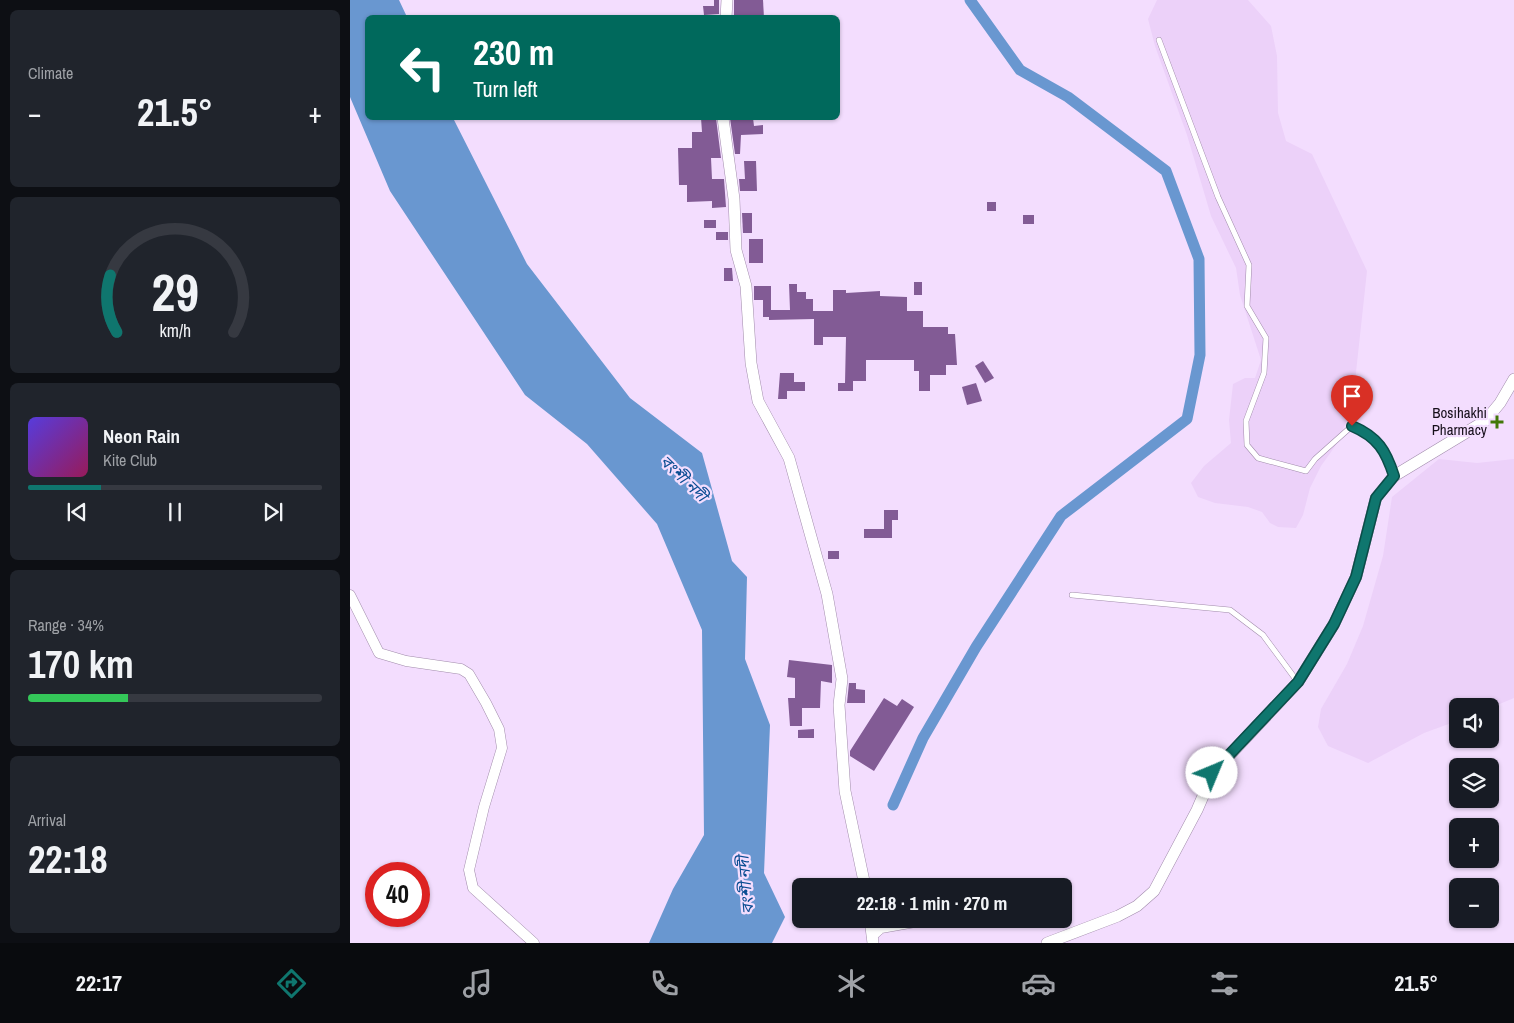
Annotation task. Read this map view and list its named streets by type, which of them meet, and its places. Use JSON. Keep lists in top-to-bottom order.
{
  "water": ["বংশী নদী"],
  "places": {
    "health": ["Bosihakhi Pharmacy"]
  },
  "page": {
    "tile": [
      "Climate",
      ["Range · 34%", "170 km"],
      ["Arrival", "22:18"]
    ],
    "turn": ["230 m", "Turn left"],
    "heat": ["−", "21.5°", "+"],
    "song": ["Neon Rain", "Kite Club"],
    "map_buttons": ["+", "−"],
    "limit": "40",
    "trip": "22:18 · 1 min · 270 m",
    "tabs": ["22:17", "21.5°"],
    "gauge": ["29", "km/h"]
  }
}
